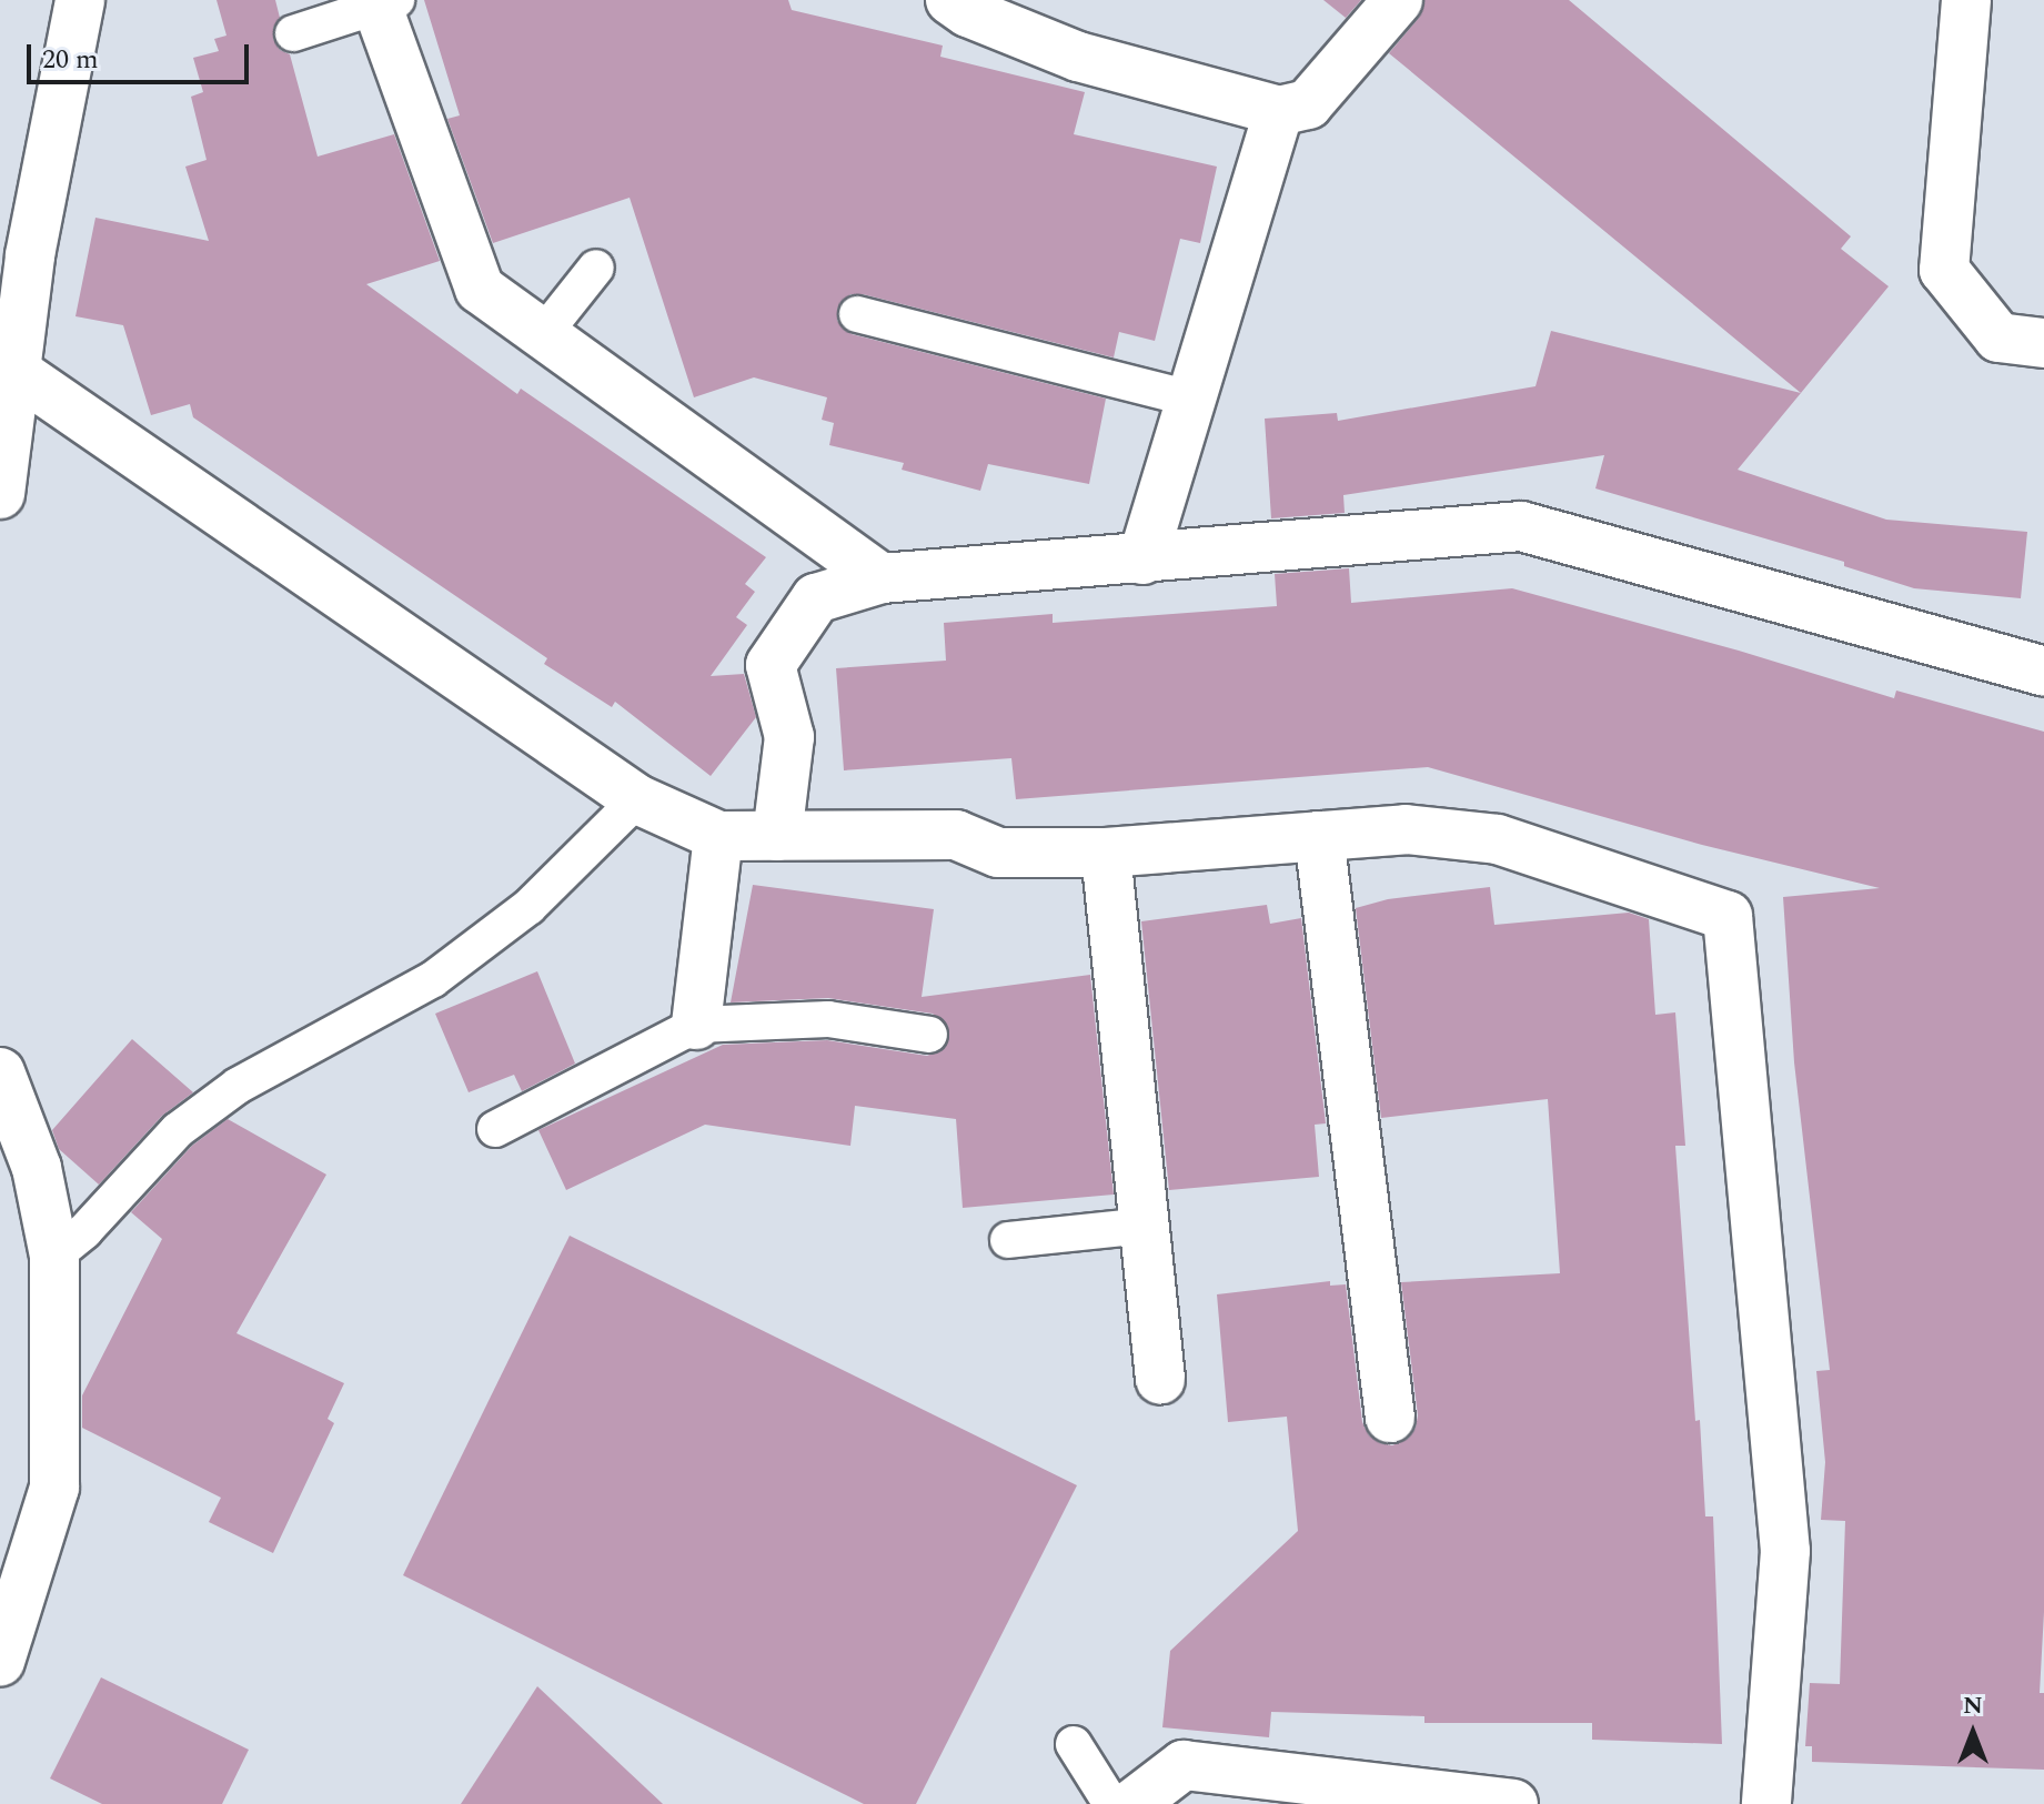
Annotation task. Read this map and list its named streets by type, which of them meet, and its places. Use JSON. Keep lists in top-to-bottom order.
{
  "scale_bar": "20 m",
  "north": "top"
}
